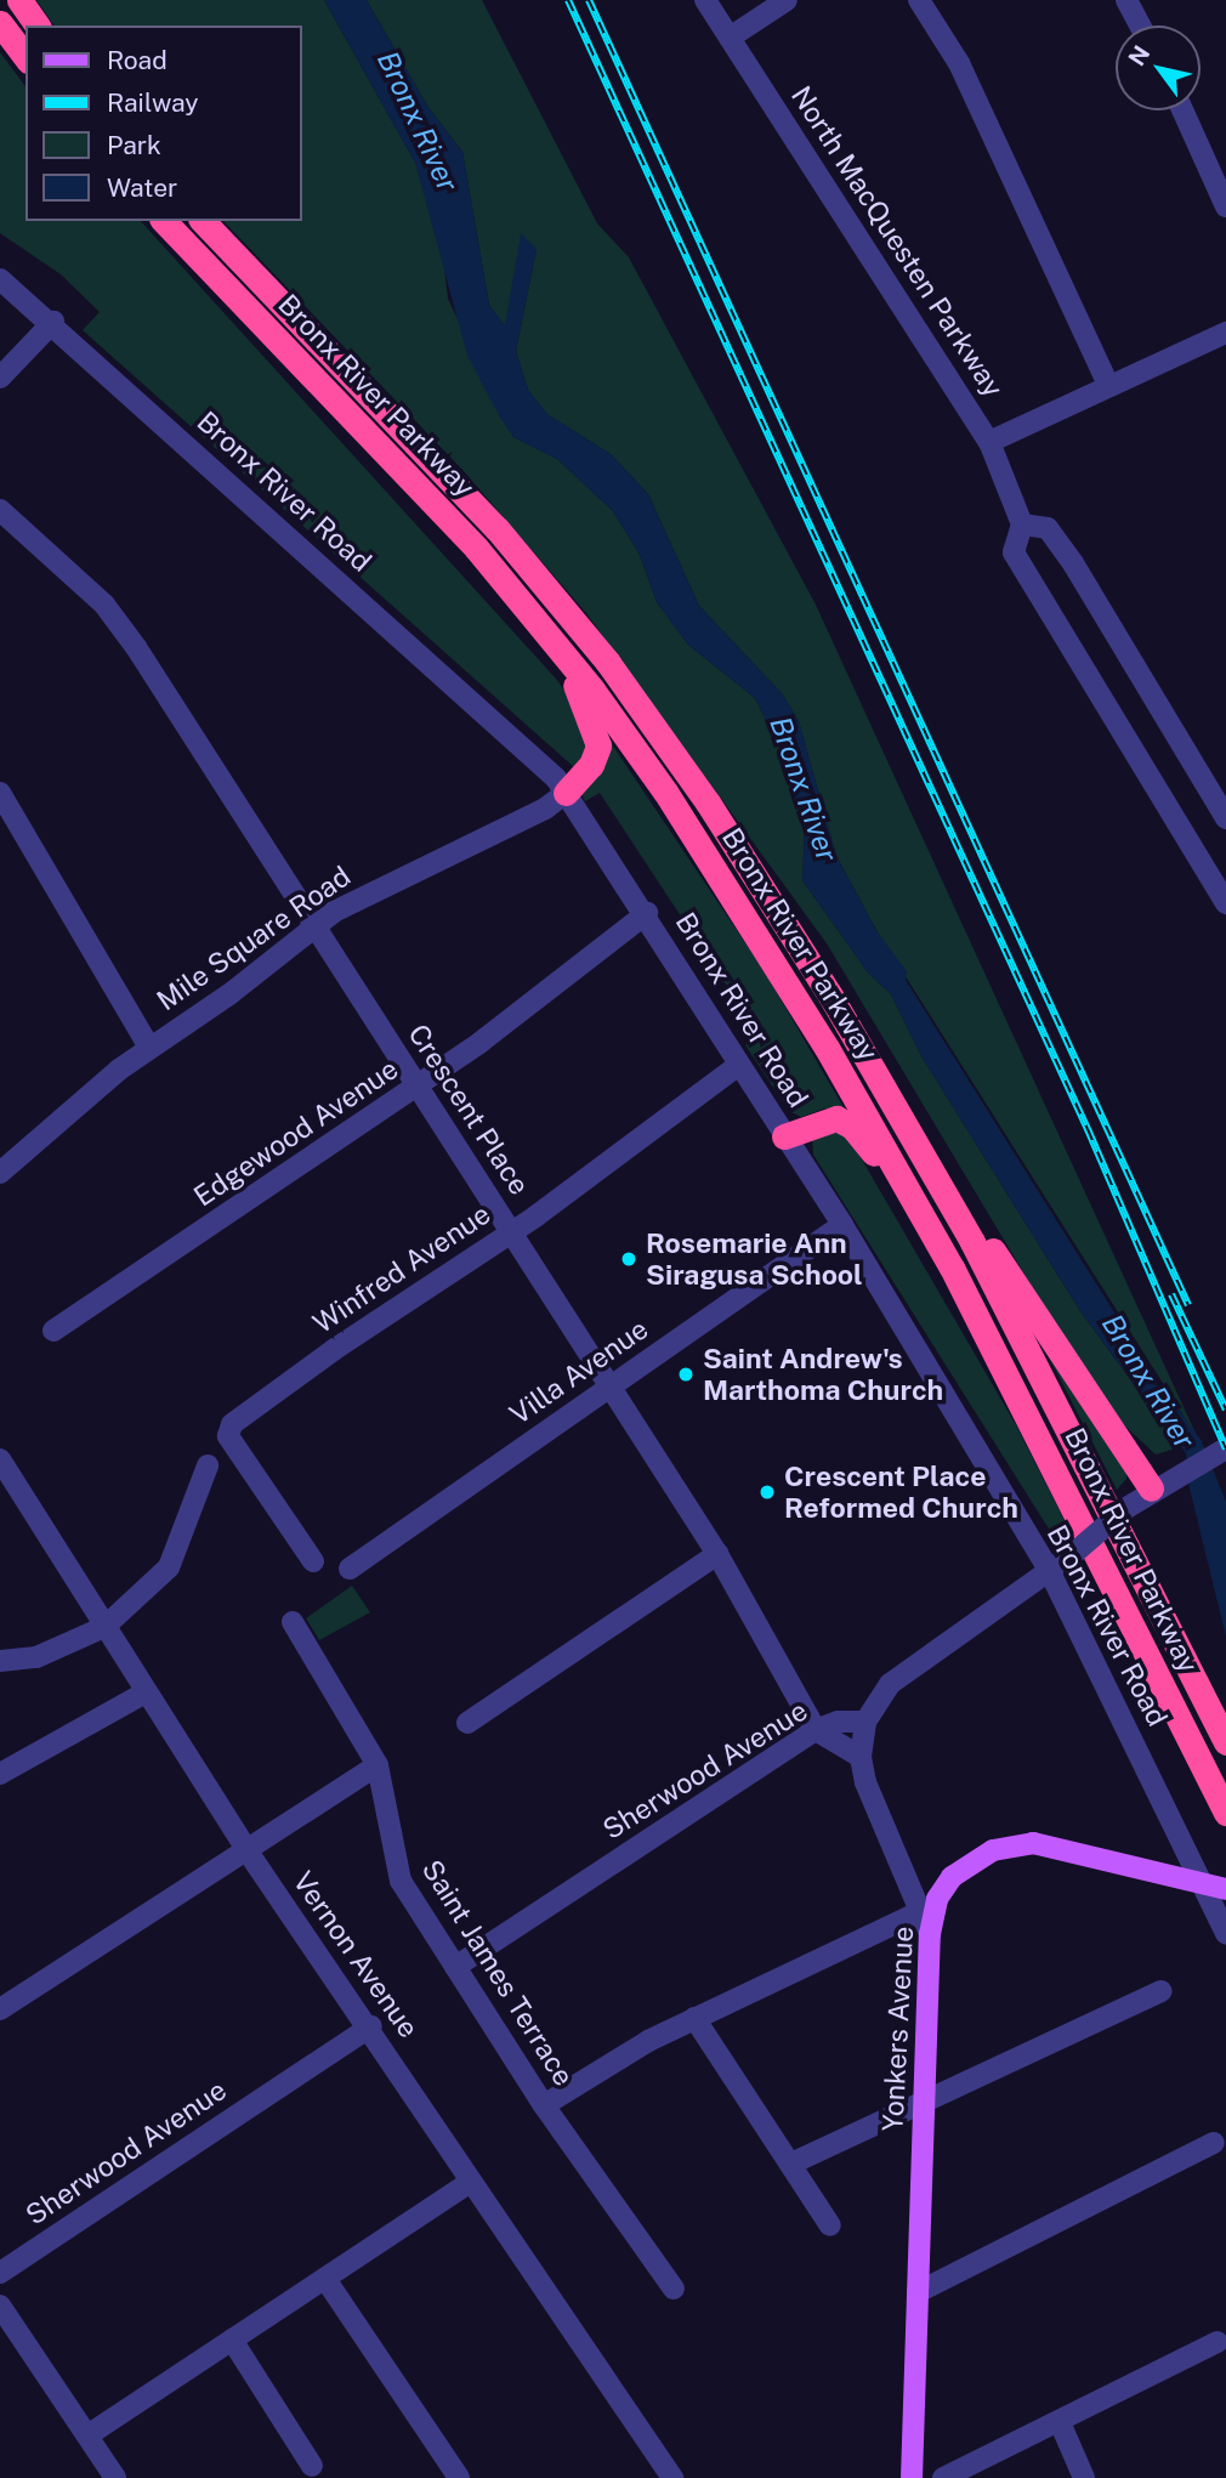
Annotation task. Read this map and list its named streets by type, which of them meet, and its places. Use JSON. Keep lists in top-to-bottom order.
{
  "streets": {
    "highway": ["Bronx River Parkway"],
    "main road": ["Yonkers Avenue"],
    "street": [
      "North MacQuesten Parkway",
      "Bronx River Road",
      "Mile Square Road",
      "Crescent Place",
      "Edgewood Avenue",
      "Winfred Avenue",
      "Villa Avenue",
      "Sherwood Avenue",
      "Vernon Avenue",
      "Saint James Terrace"
    ]
  },
  "crossings": [
    ["Bronx River Road", "Mile Square Road"],
    ["Bronx River Road", "Edgewood Avenue"],
    ["Bronx River Road", "Winfred Avenue"],
    ["Bronx River Road", "Villa Avenue"],
    ["Bronx River Road", "Yonkers Avenue"],
    ["Mile Square Road", "Crescent Place"],
    ["Crescent Place", "Edgewood Avenue"],
    ["Crescent Place", "Winfred Avenue"],
    ["Crescent Place", "Villa Avenue"],
    ["Crescent Place", "Sherwood Avenue"],
    ["Sherwood Avenue", "Vernon Avenue"],
    ["Sherwood Avenue", "Saint James Terrace"]
  ],
  "water": ["Bronx River"],
  "places": ["Rosemarie Ann Siragusa School", "Saint Andrew's Marthoma Church", "Crescent Place Reformed Church"],
  "legend": [
    "Road",
    "Railway",
    "Park",
    "Water"
  ],
  "north": "top left"
}
